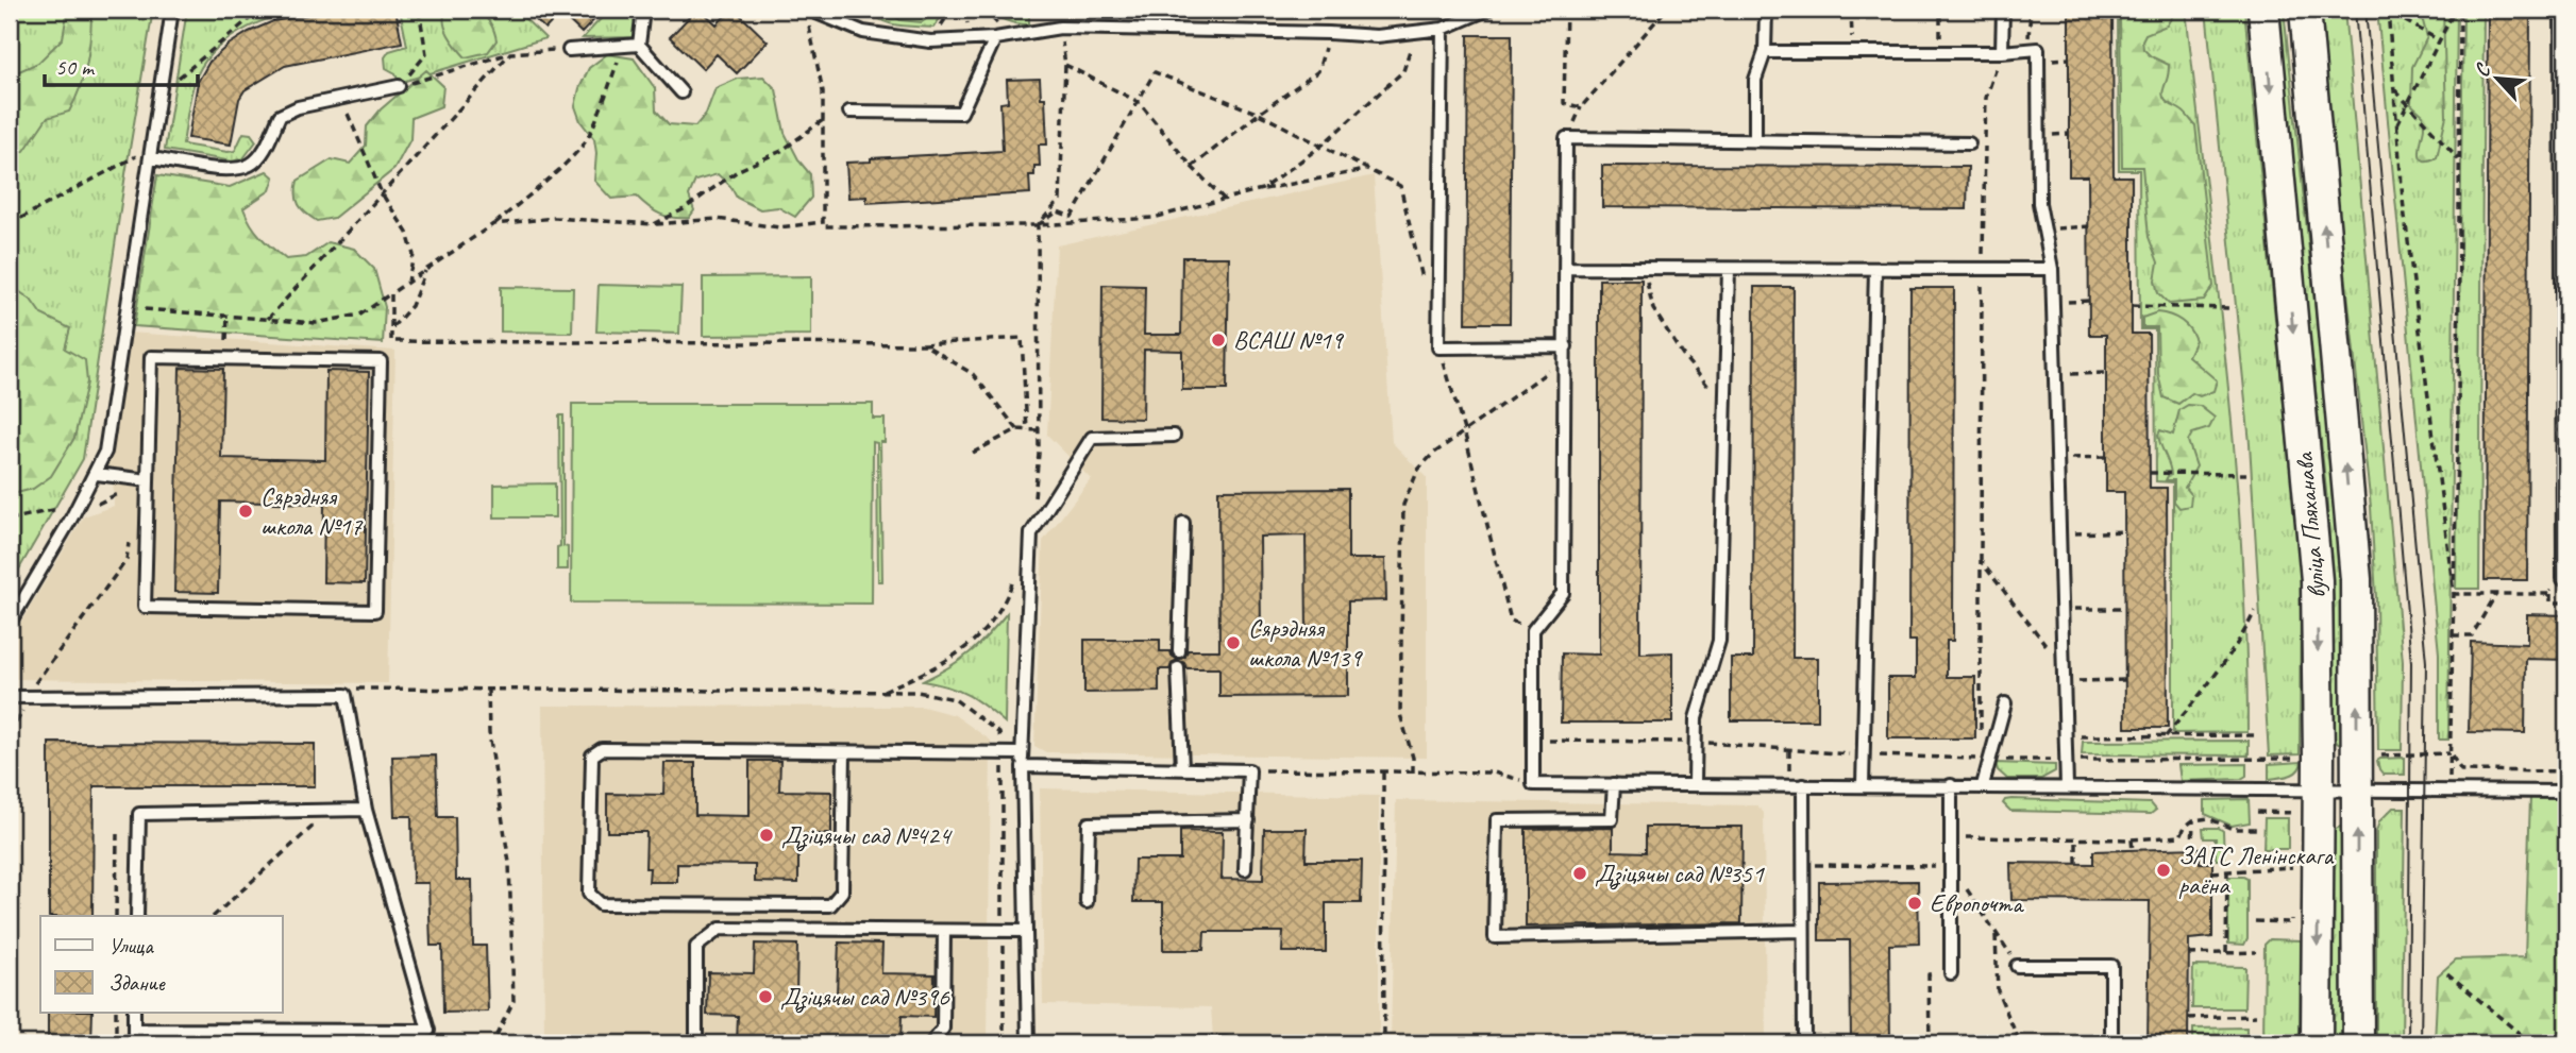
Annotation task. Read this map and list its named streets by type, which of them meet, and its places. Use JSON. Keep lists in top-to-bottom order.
{
  "streets": {
    "main road": ["вуліца Пляханава"]
  },
  "places": [
    "ВСАШ №19",
    "Сярэдняя школа №17",
    "Сярэдняя школа №139",
    "Дзіцячы сад №424",
    "ЗАГС Ленінскага раёна",
    "Дзіцячы сад №351",
    "Европочта",
    "Дзіцячы сад №396"
  ],
  "legend": ["Улица", "Здание"],
  "scale_bar": "50 m",
  "north": "top left"
}
